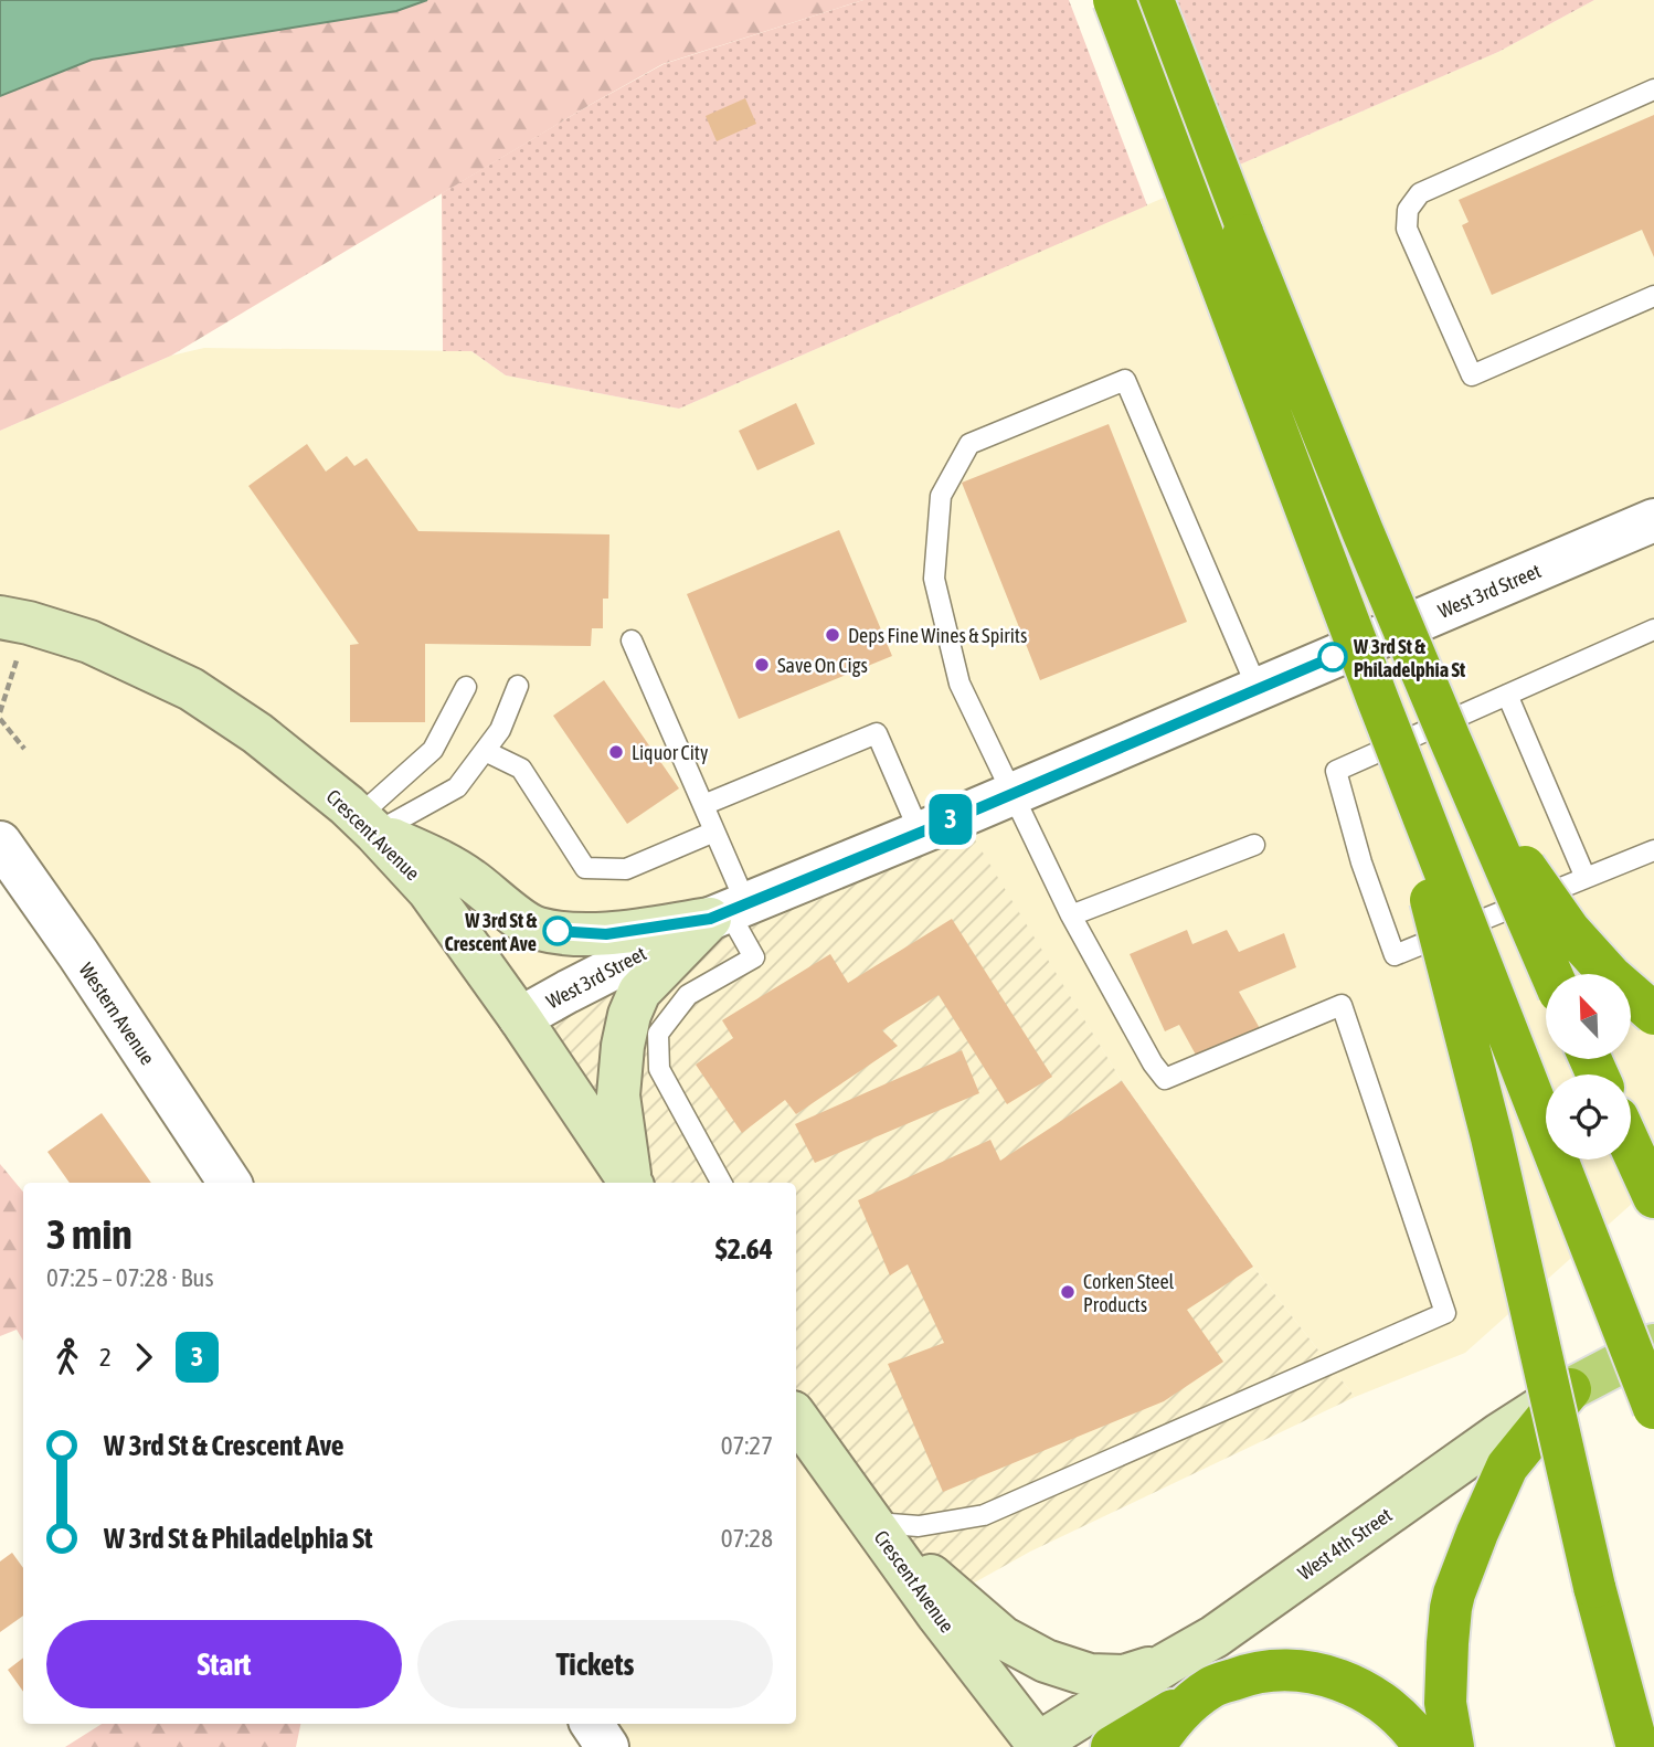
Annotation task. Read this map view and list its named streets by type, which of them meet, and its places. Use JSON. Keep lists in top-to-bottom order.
{
  "streets": {
    "main road": ["Crescent Avenue", "West 4th Street"],
    "street": ["West 3rd Street", "Western Avenue"]
  },
  "crossings": [
    ["West 3rd Street", "Crescent Avenue"],
    ["Crescent Avenue", "West 4th Street"]
  ],
  "places": [
    "Deps Fine Wines & Spirits",
    "W 3rd St & Philadelphia St",
    "Save On Cigs",
    "Liquor City",
    "W 3rd St & Crescent Ave",
    "Corken Steel Products"
  ],
  "lines": ["bus line 3"],
  "north": "top left",
  "page": {
    "on_map": "3",
    "heading": ["3 min", "07:25 – 07:28 · Bus", "$2.64"],
    "legs": ["2", "3"],
    "list": [
      {
        "name": "W 3rd St & Crescent Ave",
        "value": "07:27"
      },
      {
        "name": "W 3rd St & Philadelphia St",
        "value": "07:28"
      }
    ],
    "buttons": ["Start", "Tickets"]
  }
}
